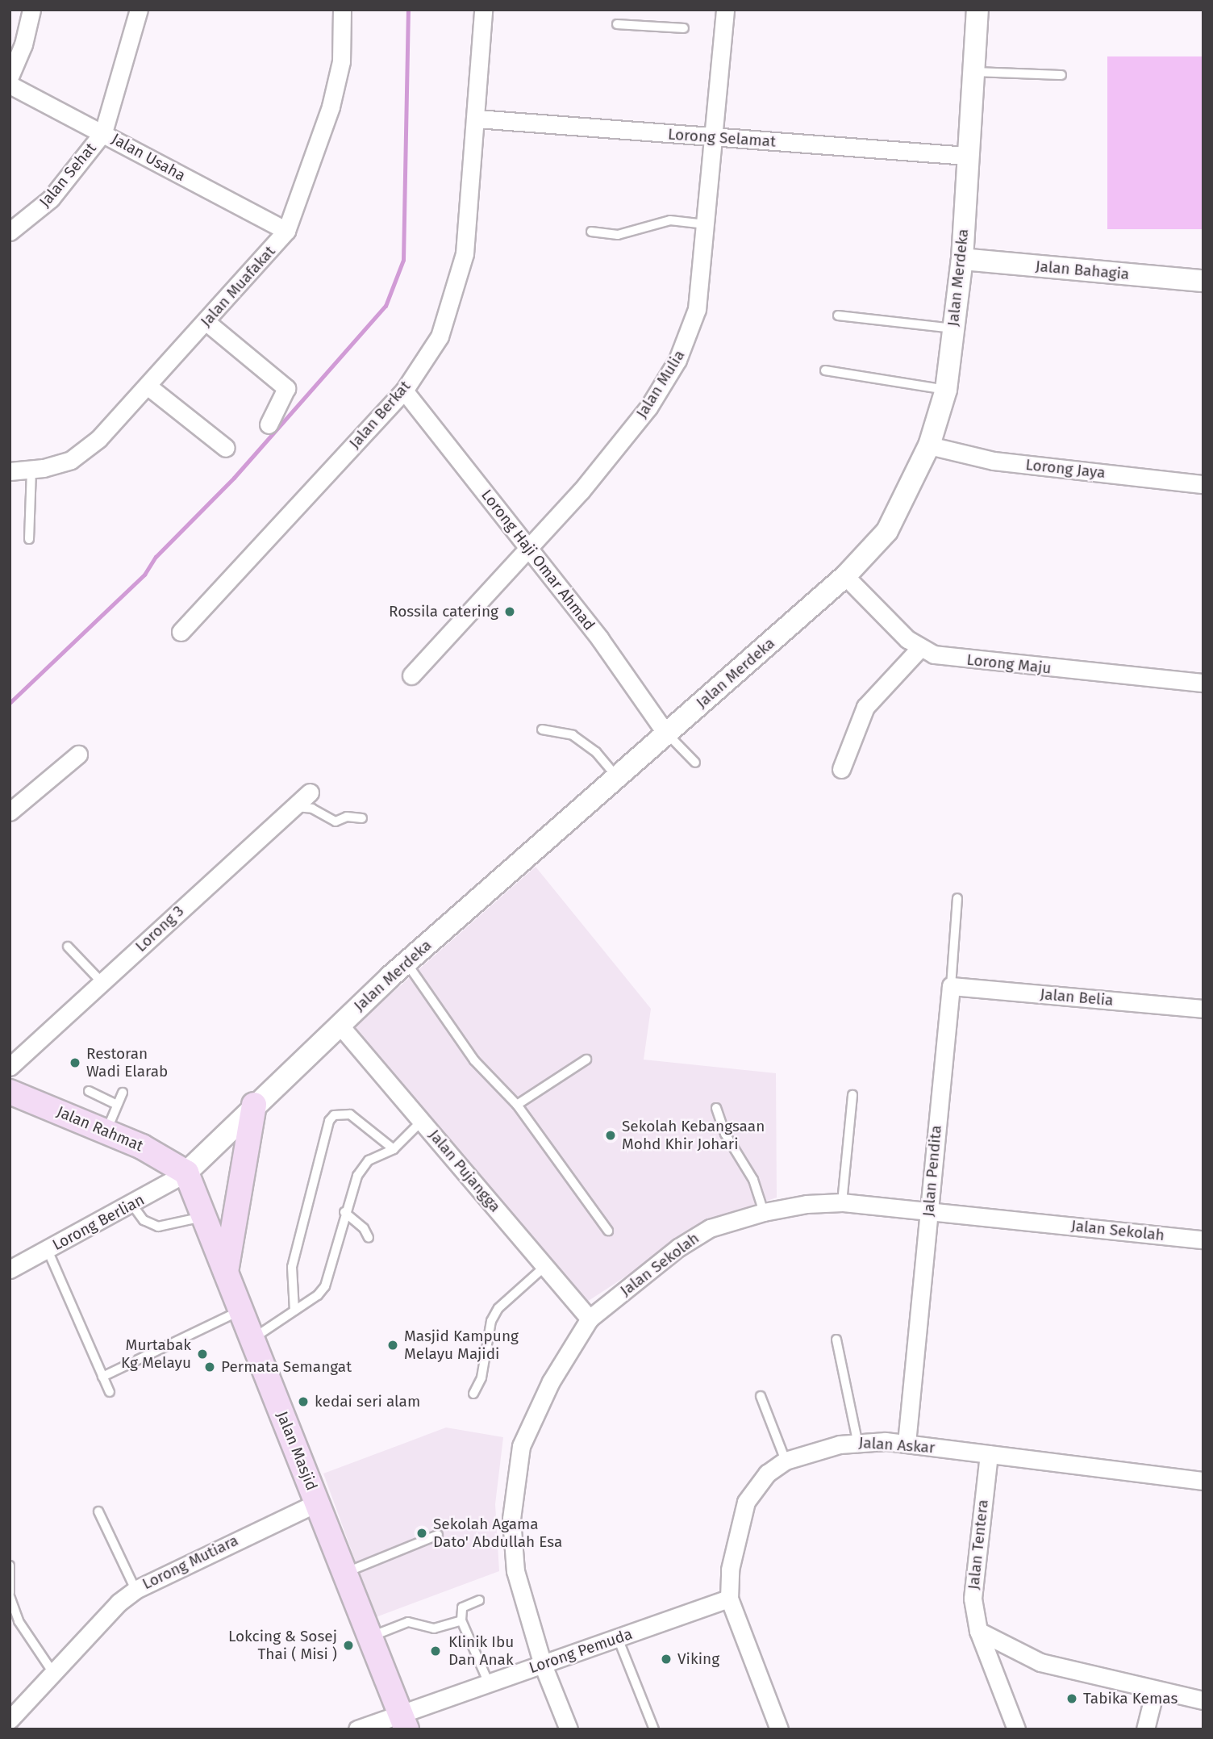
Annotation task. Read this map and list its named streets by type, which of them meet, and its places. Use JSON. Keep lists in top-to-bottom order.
{
  "streets": {
    "main road": ["Jalan Rahmat", "Jalan Masjid"],
    "street": [
      "Lorong Selamat",
      "Jalan Usaha",
      "Jalan Sehat",
      "Jalan Bahagia",
      "Jalan Merdeka",
      "Jalan Muafakat",
      "Jalan Mulia",
      "Jalan Berkat",
      "Lorong Jaya",
      "Lorong Haji Omar Ahmad",
      "Lorong Maju",
      "Lorong 3",
      "Jalan Belia",
      "Jalan Pujangga",
      "Jalan Pendita",
      "Lorong Berlian",
      "Jalan Sekolah",
      "Jalan Askar",
      "Jalan Tentera",
      "Lorong Mutiara",
      "Lorong Pemuda"
    ]
  },
  "crossings": [
    ["Lorong Selamat", "Jalan Merdeka"],
    ["Lorong Selamat", "Jalan Mulia"],
    ["Lorong Selamat", "Jalan Berkat"],
    ["Jalan Usaha", "Jalan Sehat"],
    ["Jalan Usaha", "Jalan Muafakat"],
    ["Jalan Bahagia", "Jalan Merdeka"],
    ["Jalan Merdeka", "Lorong Jaya"],
    ["Jalan Merdeka", "Lorong Haji Omar Ahmad"],
    ["Jalan Merdeka", "Lorong Maju"],
    ["Jalan Merdeka", "Jalan Rahmat"],
    ["Jalan Merdeka", "Jalan Pujangga"],
    ["Jalan Merdeka", "Lorong Berlian"],
    ["Jalan Merdeka", "Jalan Masjid"],
    ["Jalan Mulia", "Lorong Haji Omar Ahmad"],
    ["Jalan Berkat", "Lorong Haji Omar Ahmad"],
    ["Jalan Belia", "Jalan Pendita"],
    ["Jalan Rahmat", "Lorong Berlian"],
    ["Jalan Rahmat", "Jalan Masjid"],
    ["Jalan Pujangga", "Jalan Sekolah"],
    ["Jalan Pendita", "Jalan Sekolah"],
    ["Jalan Pendita", "Jalan Askar"],
    ["Lorong Berlian", "Jalan Masjid"],
    ["Jalan Sekolah", "Lorong Pemuda"],
    ["Jalan Askar", "Jalan Tentera"],
    ["Jalan Askar", "Lorong Pemuda"],
    ["Jalan Masjid", "Lorong Mutiara"],
    ["Jalan Masjid", "Lorong Pemuda"]
  ],
  "places": [
    "Rossila catering",
    "Restoran Wadi Elarab",
    "Sekolah Kebangsaan Mohd Khir Johari",
    "Masjid Kampung Melayu Majidi",
    "Murtabak Kg Melayu",
    "Permata Semangat",
    "kedai seri alam",
    "Sekolah Agama Dato' Abdullah Esa",
    "Lokcing & Sosej Thai ( Misi )",
    "Klinik Ibu Dan Anak",
    "Viking",
    "Tabika Kemas"
  ]
}
